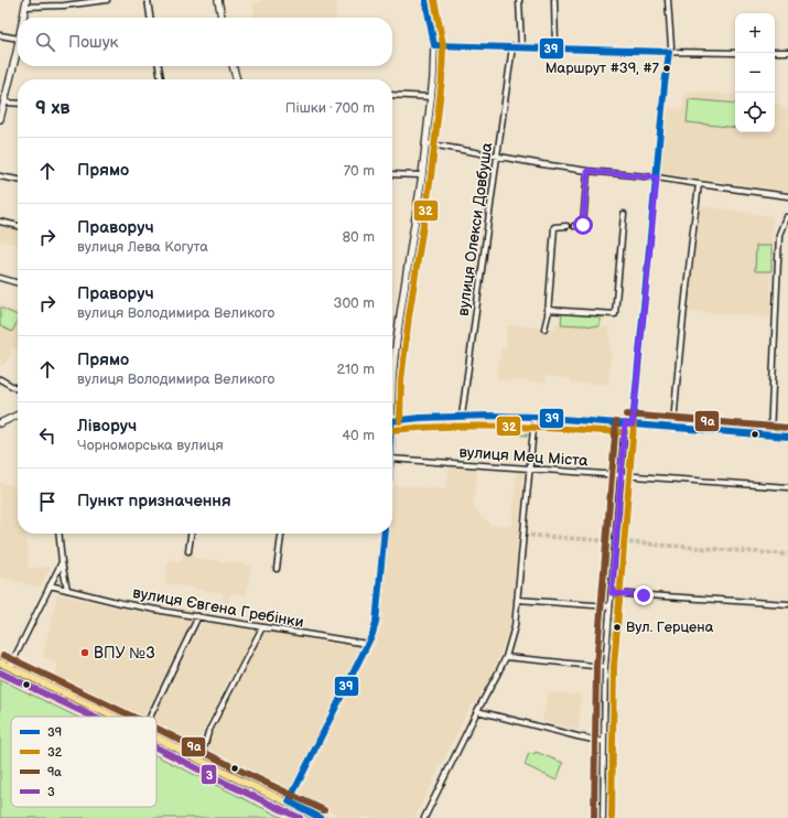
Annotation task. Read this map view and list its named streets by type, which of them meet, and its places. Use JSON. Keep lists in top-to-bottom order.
{
  "streets": {
    "street": ["вулиця Олекси Довбуша", "вулиця Мец Міста", "вулиця Євгена Гребінки"]
  },
  "places": ["Маршрут #39, #7", "Вул. Герцена", "ВПУ №3"],
  "lines": [
    "transit line 39",
    "transit line 32",
    "transit line 9а",
    "transit line 3"
  ],
  "legend": [
    "39",
    "32",
    "9а",
    "3"
  ],
  "page": {
    "map_buttons": ["+", "−"],
    "search": "Пошук",
    "heading": ["9 хв", "Пішки · 700 m"],
    "list": [
      ["Прямо", "70 m"],
      ["Праворуч", "вулиця Лева Когута", "80 m"],
      ["Праворуч", "вулиця Володимира Великого", "300 m"],
      ["Прямо", "вулиця Володимира Великого", "210 m"],
      ["Ліворуч", "Чорноморська вулиця", "40 m"],
      "Пункт призначення"
    ]
  }
}
